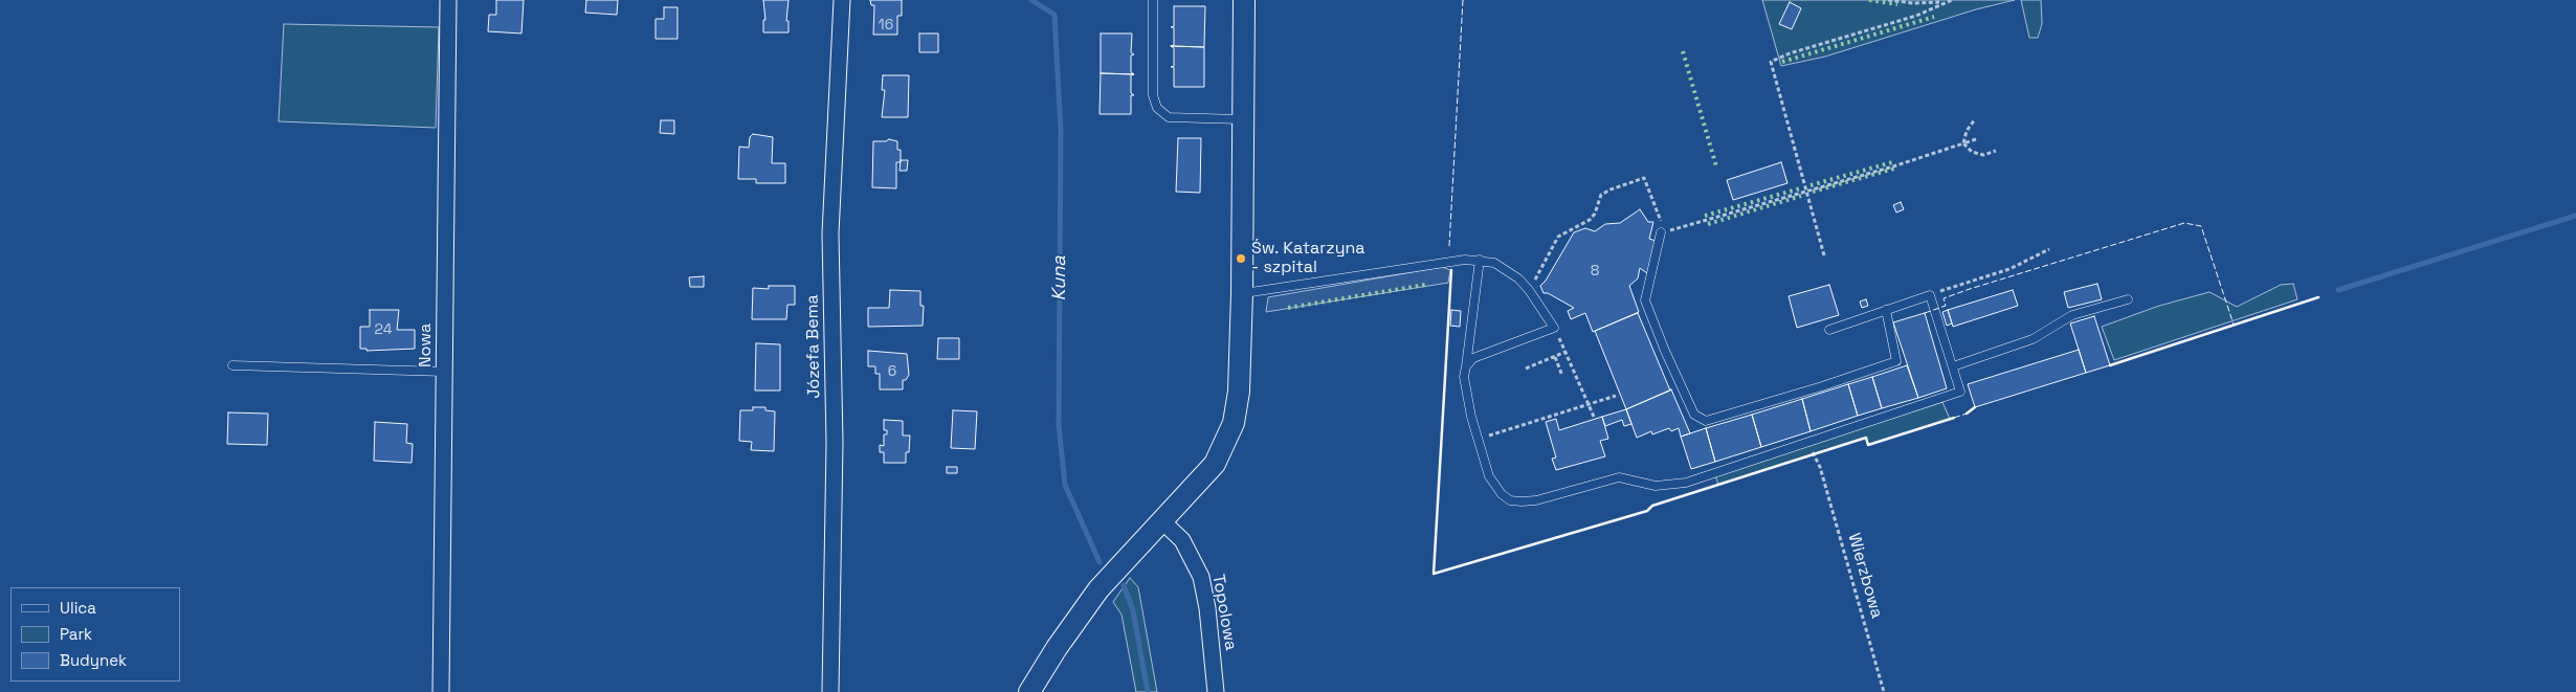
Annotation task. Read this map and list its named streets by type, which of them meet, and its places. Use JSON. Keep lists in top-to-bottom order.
{
  "streets": {
    "street": ["Nowa", "Józefa Bema", "Topolowa"],
    "path": ["Wierzbowa"]
  },
  "water": ["Kuna"],
  "places": ["Św. Katarzyna - szpital"],
  "house_numbers": [
    "16",
    "8",
    "24",
    "6"
  ],
  "legend": ["Ulica", "Park", "Budynek"]
}
